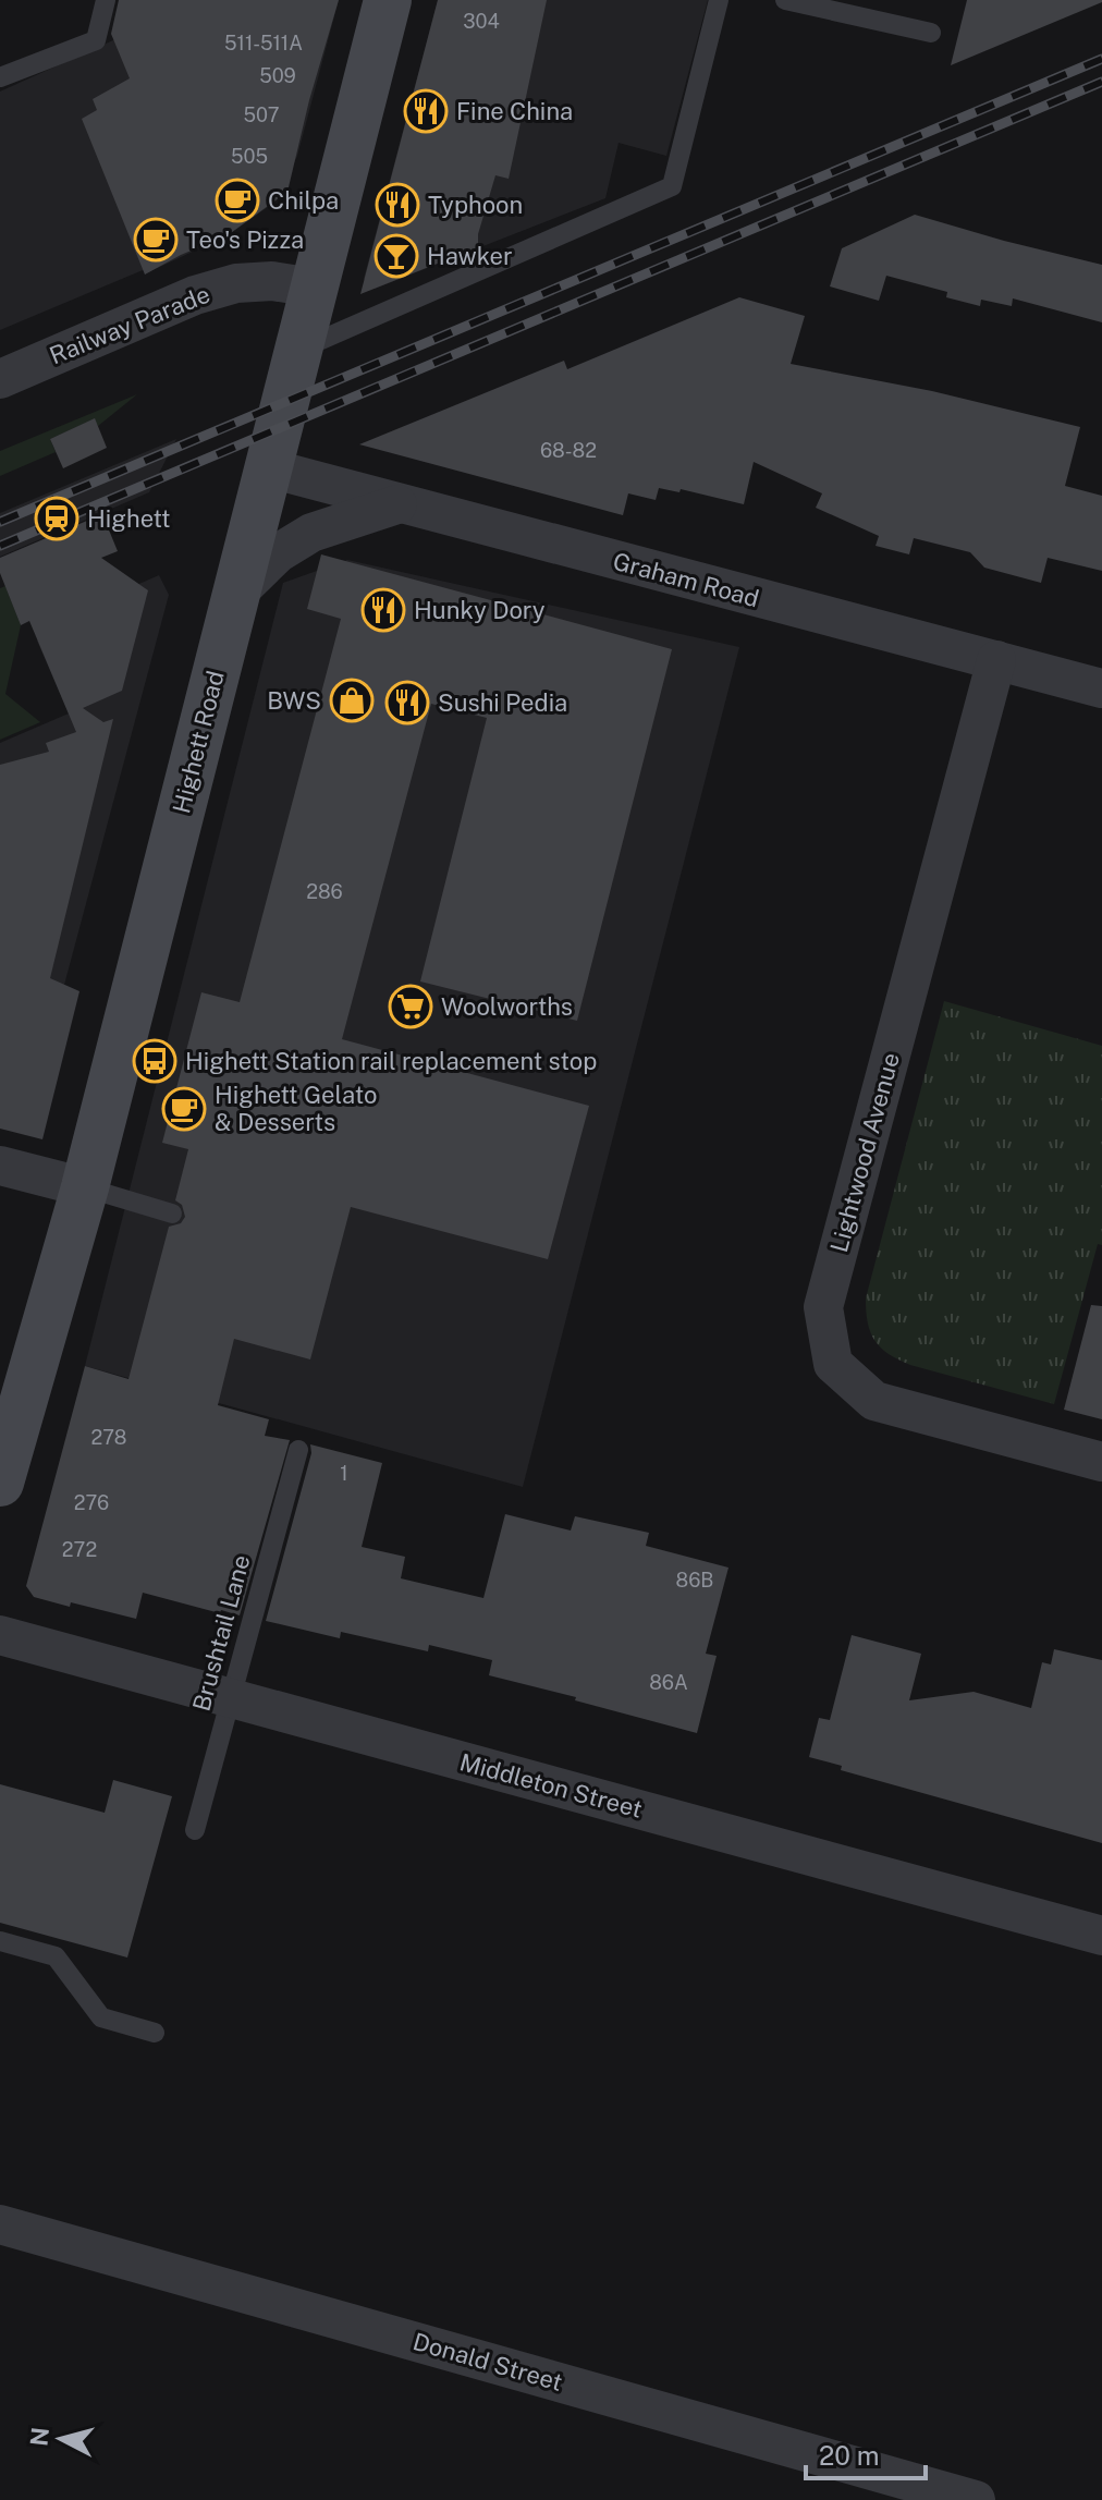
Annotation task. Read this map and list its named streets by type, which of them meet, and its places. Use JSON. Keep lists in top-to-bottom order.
{
  "streets": {
    "street": [
      "Railway Parade",
      "Graham Road",
      "Highett Road",
      "Lightwood Avenue",
      "Middleton Street",
      "Donald Street"
    ],
    "lane": ["Brushtail Lane"]
  },
  "crossings": [
    ["Railway Parade", "Highett Road"],
    ["Graham Road", "Highett Road"],
    ["Graham Road", "Lightwood Avenue"],
    ["Brushtail Lane", "Middleton Street"]
  ],
  "places": {
    "restaurant": [
      "Fine China",
      "Typhoon",
      "Hunky Dory",
      "Sushi Pedia"
    ],
    "cafe": ["Chilpa", "Teo's Pizza", "Highett Gelato & Desserts"],
    "bar": ["Hawker"],
    "station": ["Highett"],
    "shop": ["BWS"],
    "supermarket": ["Woolworths"],
    "bus stop": ["Highett Station rail replacement stop"]
  },
  "house_numbers": [
    "304",
    "511-511A",
    "509",
    "507",
    "505",
    "68-82",
    "286",
    "278",
    "1",
    "276",
    "272",
    "86B",
    "86A"
  ],
  "scale_bar": "20 m",
  "north": "left"
}
